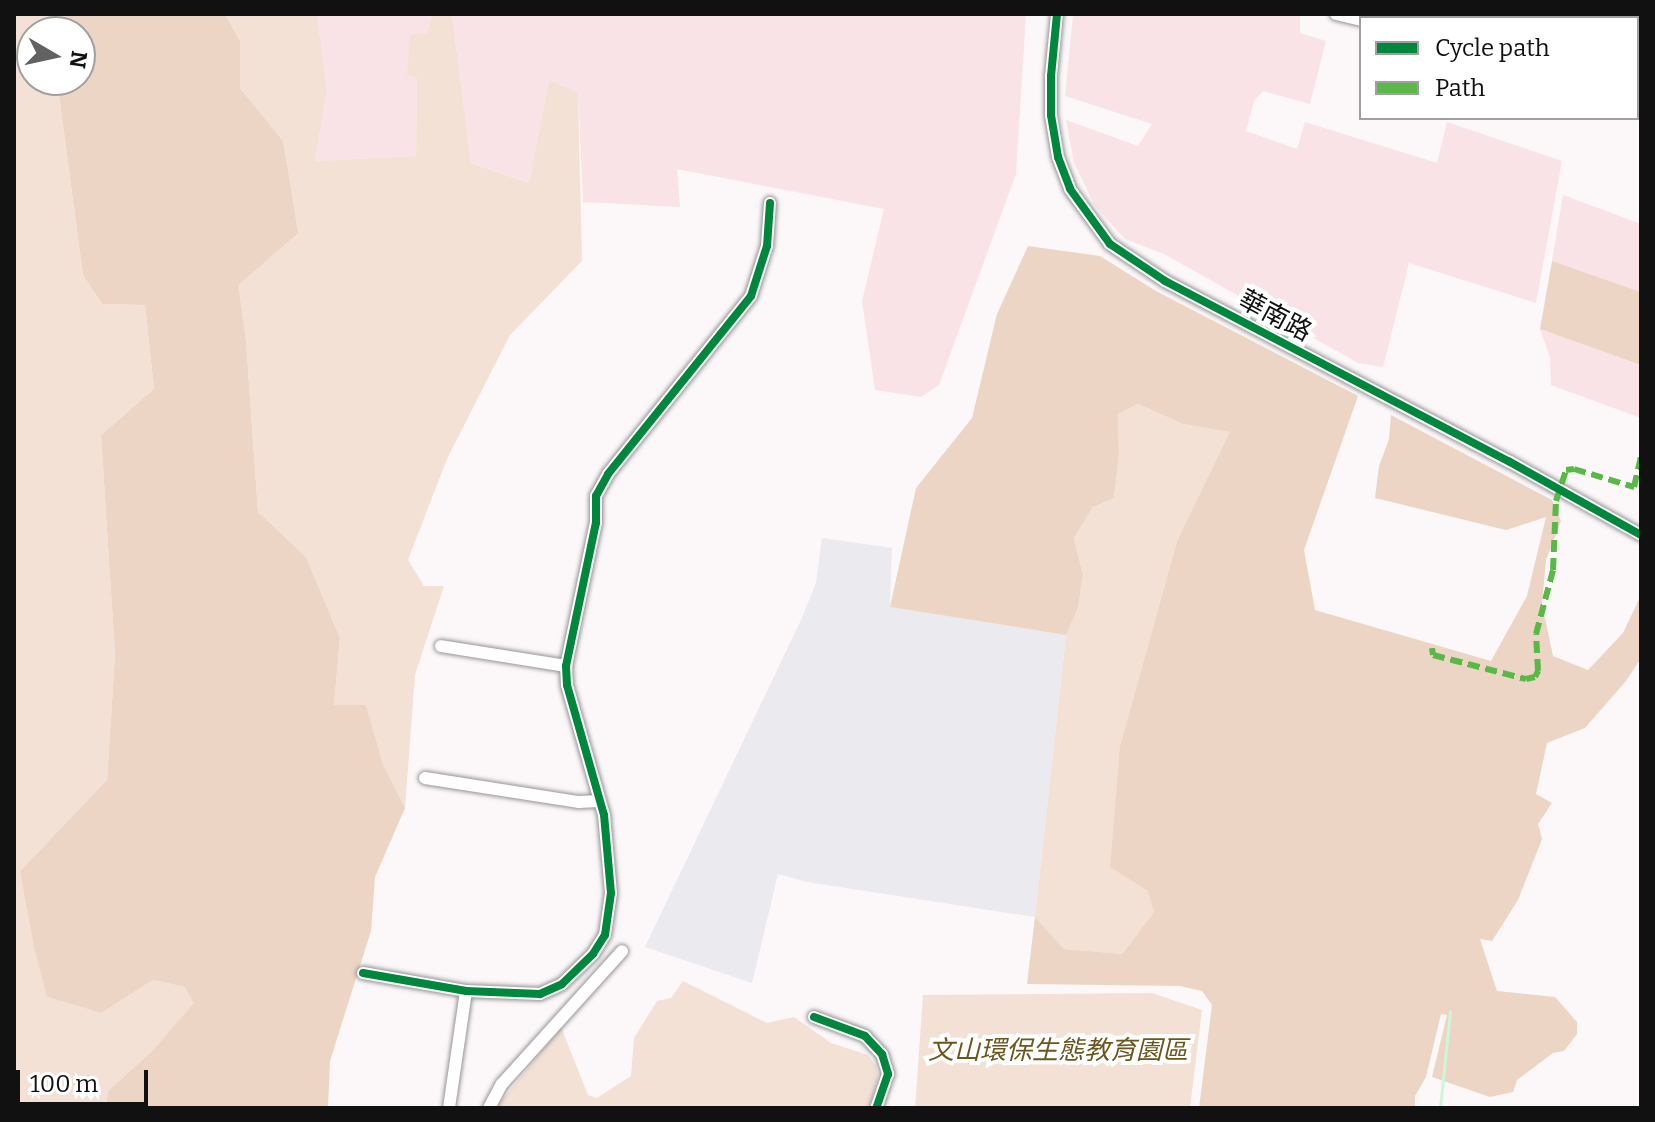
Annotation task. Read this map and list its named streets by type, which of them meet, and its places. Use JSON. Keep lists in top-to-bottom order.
{
  "streets": {
    "street": ["華南路"]
  },
  "parks": ["文山環保生態教育園區"],
  "legend": ["Cycle path", "Path"],
  "scale_bar": "100 m",
  "north": "right"
}
